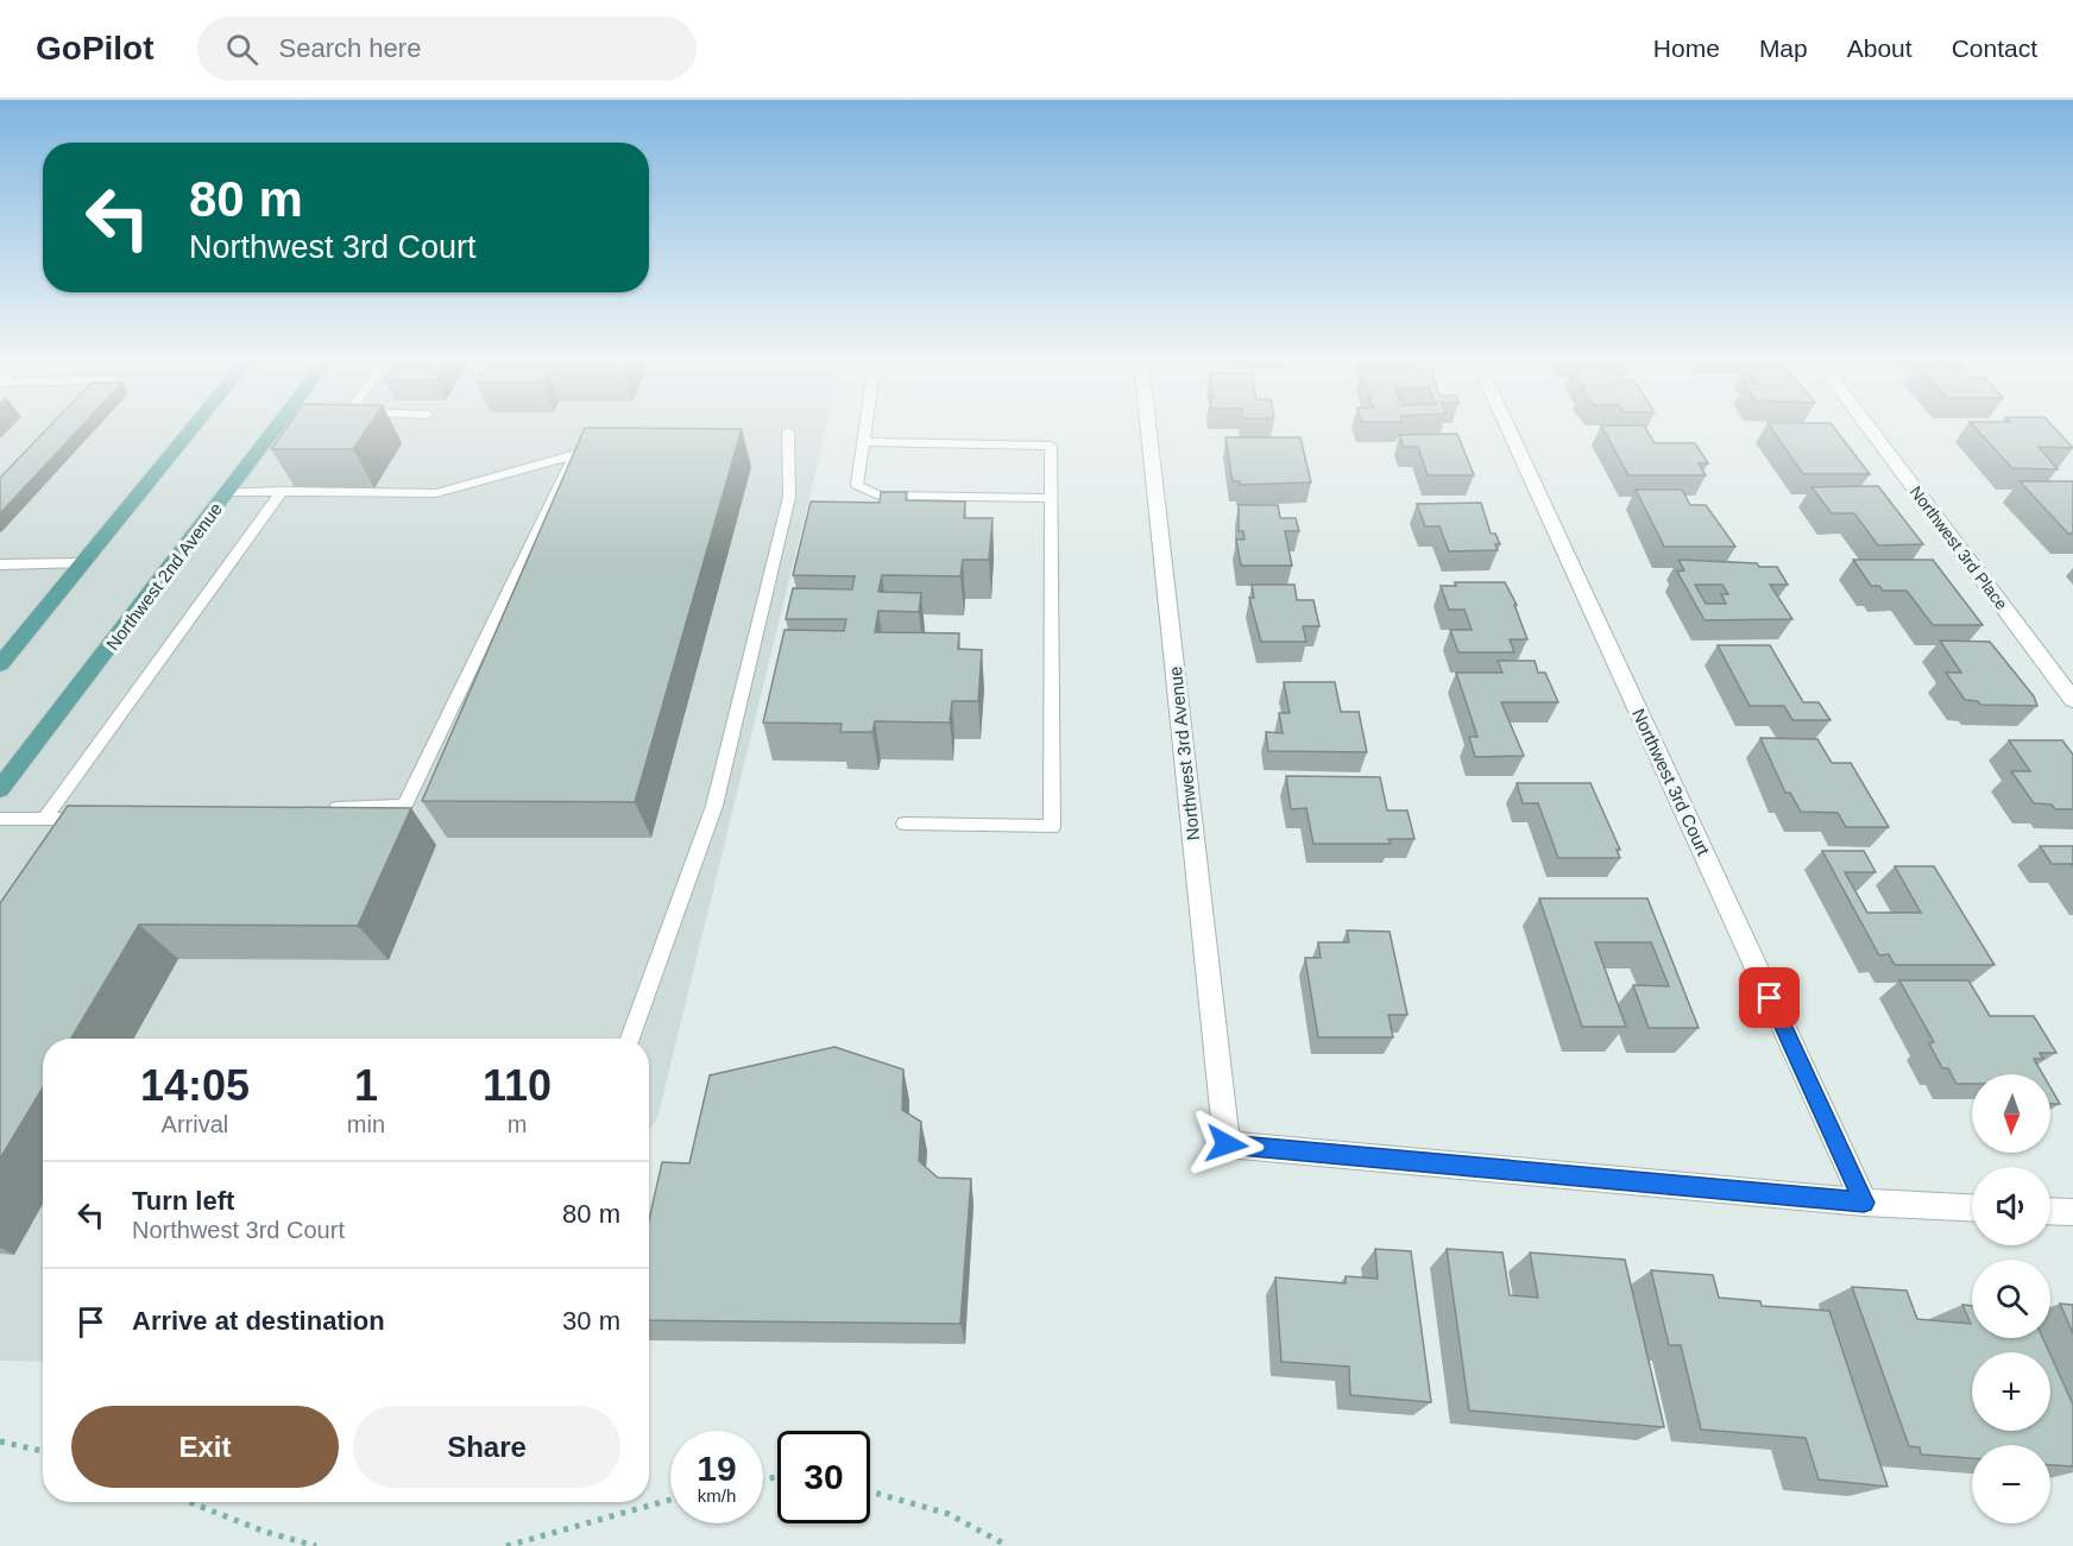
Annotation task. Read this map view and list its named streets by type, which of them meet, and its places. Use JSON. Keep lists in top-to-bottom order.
{
  "streets": {
    "main road": ["Northwest 2nd Avenue"],
    "street": ["Northwest 3rd Place", "Northwest 3rd Avenue", "Northwest 3rd Court"]
  },
  "crossings": [
    ["Northwest 3rd Avenue", "Northwest 3rd Court"]
  ],
  "north": "bottom",
  "page": {
    "header": "GoPilot",
    "search": "Search here",
    "nav": [
      "Home",
      "Map",
      "About",
      "Contact"
    ],
    "turn": ["80 m", "Northwest 3rd Court"],
    "eta": [
      "14:05",
      "Arrival",
      "1",
      "min",
      "110",
      "m"
    ],
    "map_buttons": ["+", "−"],
    "list": [
      {
        "name": "Turn left",
        "note": "Northwest 3rd Court",
        "value": "80 m"
      },
      {
        "name": "Arrive at destination",
        "value": "30 m"
      }
    ],
    "buttons": ["Exit", "Share"],
    "speed": "19 km/h",
    "limit": "30"
  }
}
